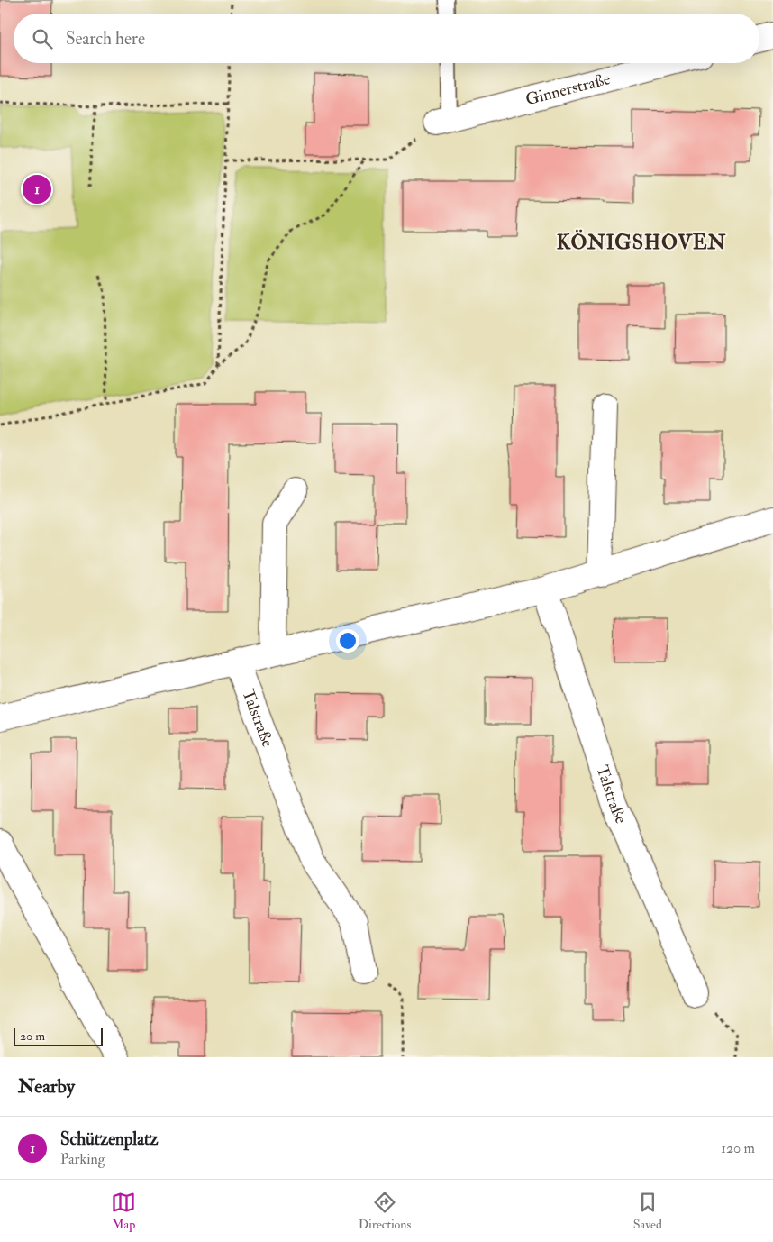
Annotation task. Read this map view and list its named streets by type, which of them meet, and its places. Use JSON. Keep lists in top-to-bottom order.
{
  "streets": {
    "street": ["Ginnerstraße", "Talstraße"]
  },
  "districts": ["KÖNIGSHOVEN"],
  "scale_bar": "20 m",
  "page": {
    "search": "Search here",
    "pins": "1",
    "scale": "20 m",
    "heading": "Nearby",
    "list": [
      {
        "mark": "1",
        "name": "Schützenplatz",
        "note": "Parking",
        "value": "120 m"
      }
    ],
    "nav": ["Map", "Directions", "Saved"]
  }
}
